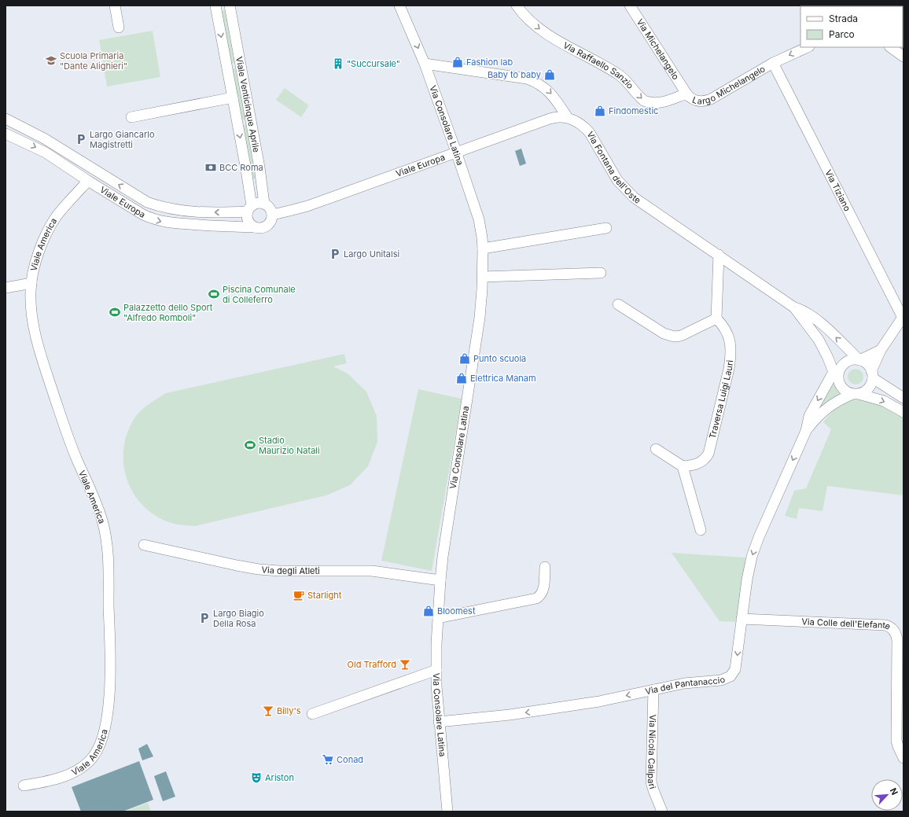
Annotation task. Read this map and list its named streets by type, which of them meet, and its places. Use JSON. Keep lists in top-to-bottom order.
{
  "streets": {
    "street": [
      "Via Michelangelo",
      "Via Raffaello Sanzio",
      "Largo Michelangelo",
      "Viale Venticinque Aprile",
      "Via Consolare Latina",
      "Viale Europa",
      "Via Fontana dell'Oste",
      "Via Tiziano",
      "Viale America",
      "Traversa Luigi Lauri",
      "Via degli Atleti",
      "Via Colle dell'Elefante",
      "Via del Pantanaccio",
      "Via Nicola Calipari"
    ]
  },
  "crossings": [
    ["Via Michelangelo", "Via Raffaello Sanzio"],
    ["Via Michelangelo", "Largo Michelangelo"],
    ["Via Raffaello Sanzio", "Largo Michelangelo"],
    ["Largo Michelangelo", "Via Tiziano"],
    ["Viale Venticinque Aprile", "Viale Europa"],
    ["Via Consolare Latina", "Viale Europa"],
    ["Via Consolare Latina", "Via Fontana dell'Oste"],
    ["Via Consolare Latina", "Via degli Atleti"],
    ["Via Consolare Latina", "Via del Pantanaccio"],
    ["Viale Europa", "Via Fontana dell'Oste"],
    ["Viale Europa", "Viale America"],
    ["Via Fontana dell'Oste", "Via del Pantanaccio"],
    ["Via Colle dell'Elefante", "Via del Pantanaccio"],
    ["Via del Pantanaccio", "Via Nicola Calipari"]
  ],
  "one_way": ["Via Raffaello Sanzio", "Via del Pantanaccio"],
  "places": {
    "school or university": ["Scuola Primaria \"Dante Alighieri\""],
    "shop": [
      "Fashion lab",
      "Baby to baby",
      "Findomestic",
      "Punto scuola",
      "Elettrica Manam",
      "Bloomest"
    ],
    "building": ["\"Succursale\""],
    "parking": ["Largo Giancarlo Magistretti", "Largo Unitalsi", "Largo Biagio Della Rosa"],
    "bank": ["BCC Roma"],
    "sports": ["Piscina Comunale di Colleferro", "Palazzetto dello Sport \"Alfredo Romboli\"", "Stadio Maurizio Natali"],
    "cafe": ["Starlight"],
    "bar": ["Old Trafford", "Billy's"],
    "supermarket": ["Conad"],
    "theatre": ["Ariston"]
  },
  "legend": ["Strada", "Parco"],
  "north": "top right"
}
